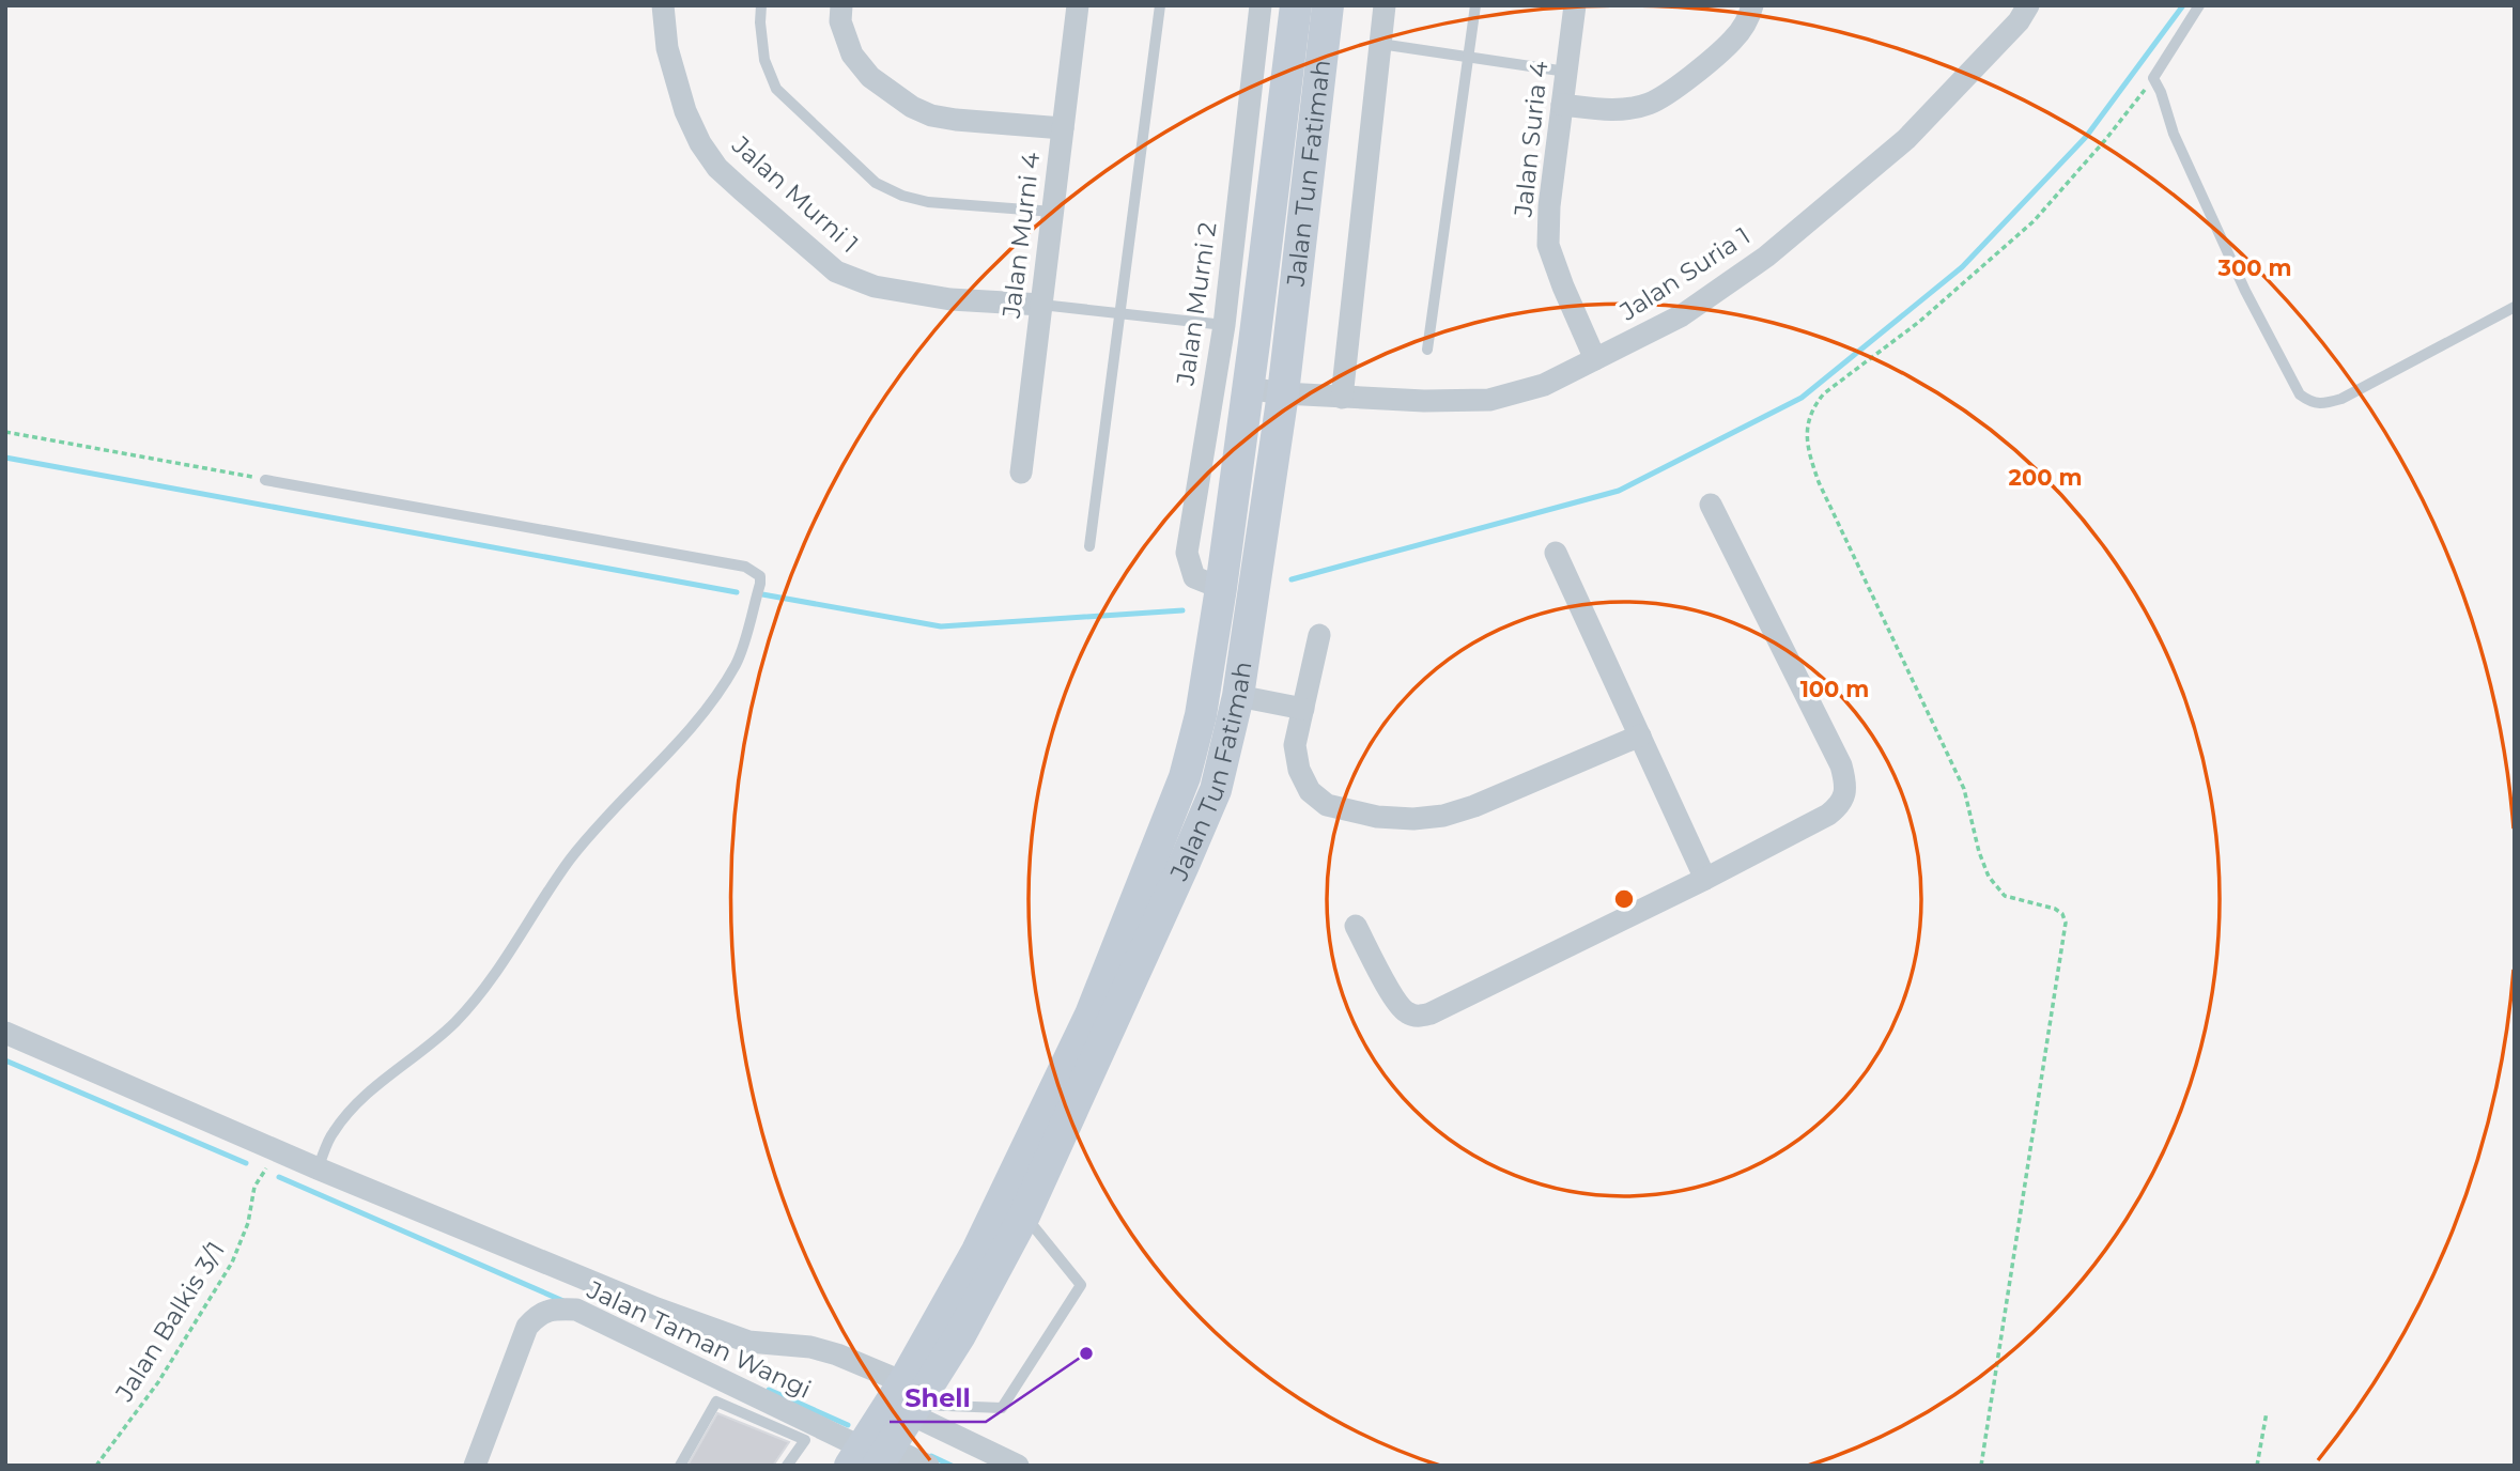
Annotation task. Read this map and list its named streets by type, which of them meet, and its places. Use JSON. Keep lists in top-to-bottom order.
{
  "streets": {
    "main road": ["Jalan Tun Fatimah"],
    "street": [
      "Jalan Suria 4",
      "Jalan Murni 1",
      "Jalan Murni 4",
      "Jalan Suria 1",
      "Jalan Murni 2",
      "Jalan Taman Wangi"
    ],
    "path": ["Jalan Balkis 3/1"]
  },
  "crossings": [
    ["Jalan Suria 4", "Jalan Suria 1"],
    ["Jalan Tun Fatimah", "Jalan Suria 1"],
    ["Jalan Tun Fatimah", "Jalan Murni 2"],
    ["Jalan Tun Fatimah", "Jalan Taman Wangi"],
    ["Jalan Murni 1", "Jalan Murni 4"],
    ["Jalan Murni 1", "Jalan Murni 2"]
  ],
  "places": ["Shell"],
  "rings": ["300 m", "200 m", "100 m"]
}
